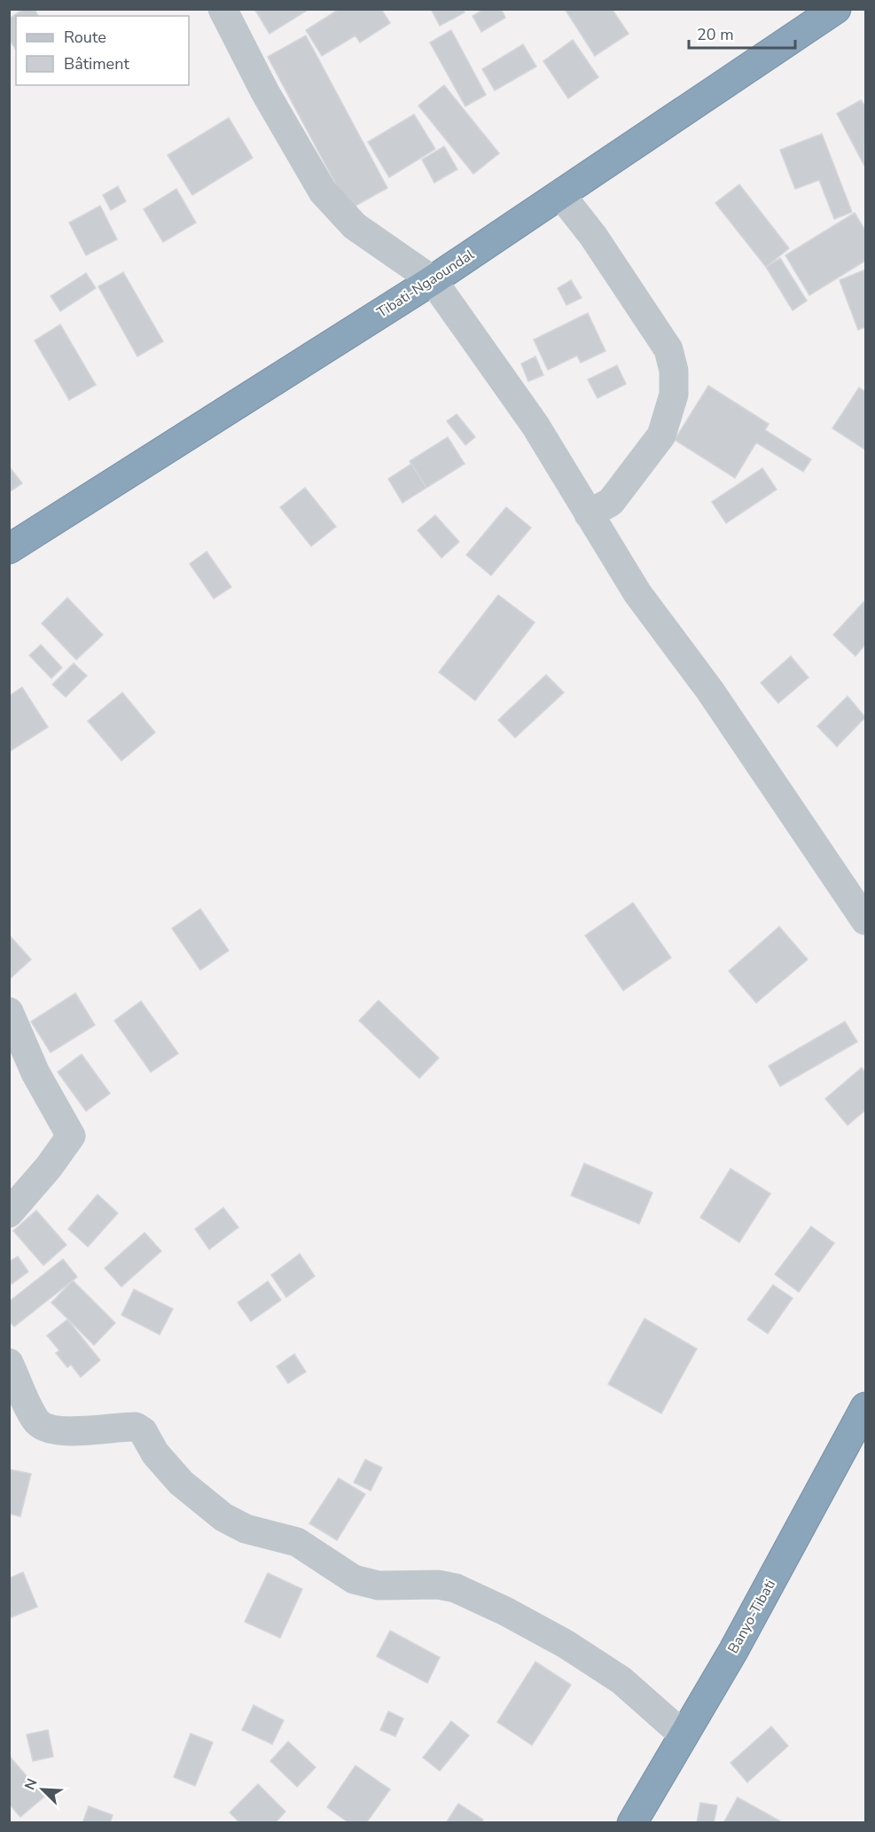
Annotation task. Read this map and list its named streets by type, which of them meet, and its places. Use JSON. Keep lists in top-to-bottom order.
{
  "streets": {
    "highway": ["Tibati-Ngaoundal", "Banyo-Tibati"]
  },
  "legend": ["Route", "Bâtiment"],
  "scale_bar": "20 m",
  "north": "top left"
}
